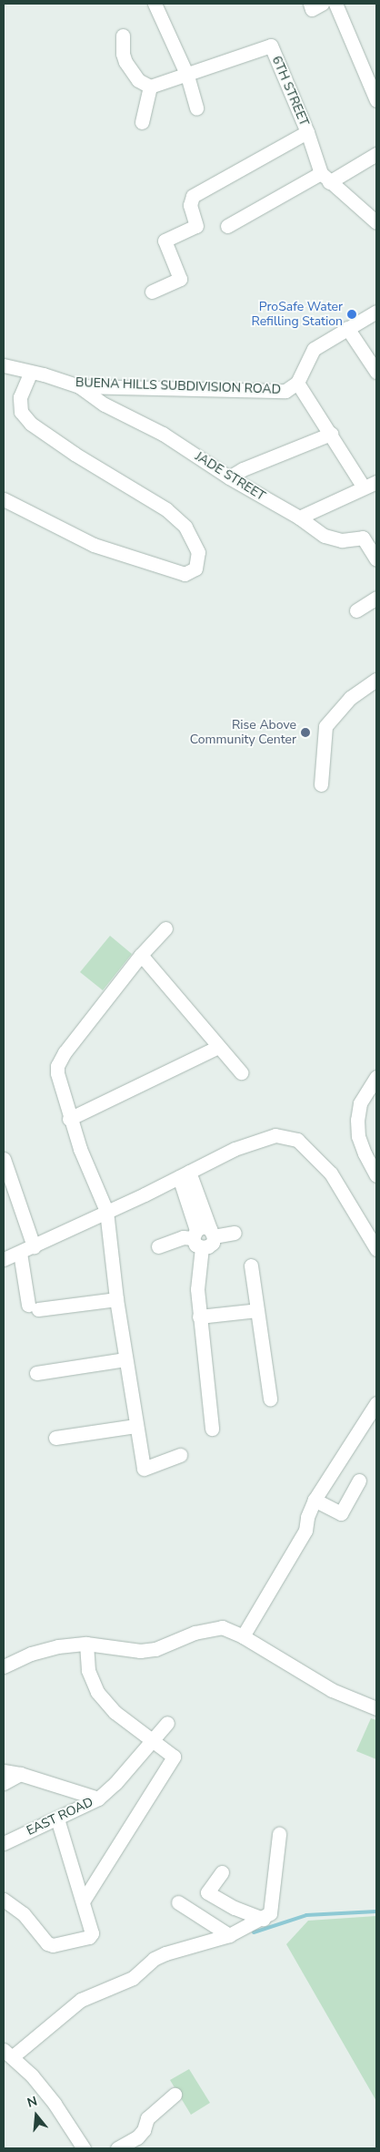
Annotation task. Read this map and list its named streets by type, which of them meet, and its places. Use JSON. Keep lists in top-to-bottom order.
{
  "streets": {
    "street": [
      "6TH STREET",
      "BUENA HILLS SUBDIVISION ROAD",
      "JADE STREET",
      "EAST ROAD"
    ]
  },
  "crossings": [
    ["BUENA HILLS SUBDIVISION ROAD", "JADE STREET"]
  ],
  "places": ["ProSafe Water Refilling Station", "Rise Above Community Center"],
  "north": "top"
}
